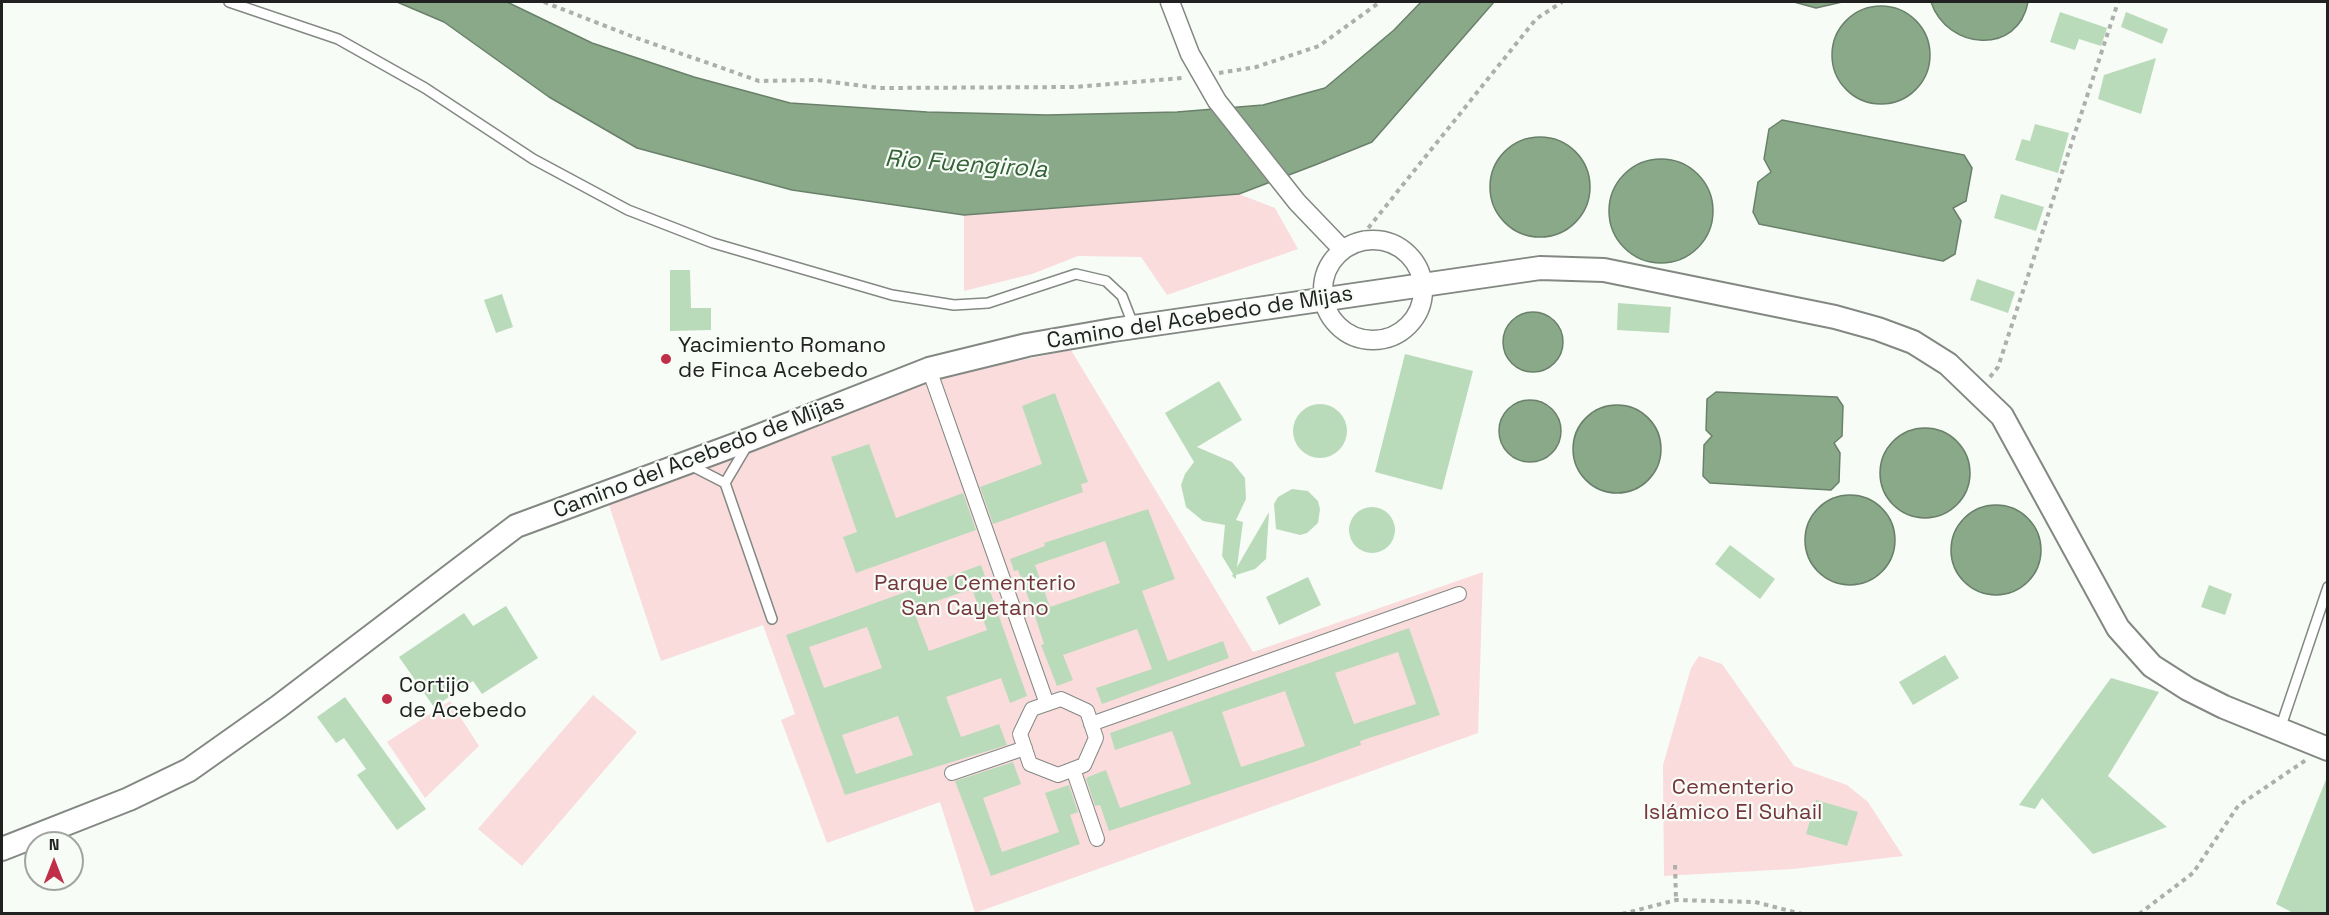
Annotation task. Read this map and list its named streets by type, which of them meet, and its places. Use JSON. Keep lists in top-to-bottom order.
{
  "streets": {
    "street": ["Camino del Acebedo de Mijas"]
  },
  "water": ["Rio Fuengirola"],
  "parks": ["Parque Cementerio San Cayetano", "Cementerio Islámico El Suhail"],
  "places": ["Yacimiento Romano de Finca Acebedo", "Cortijo de Acebedo"],
  "north": "top"
}
